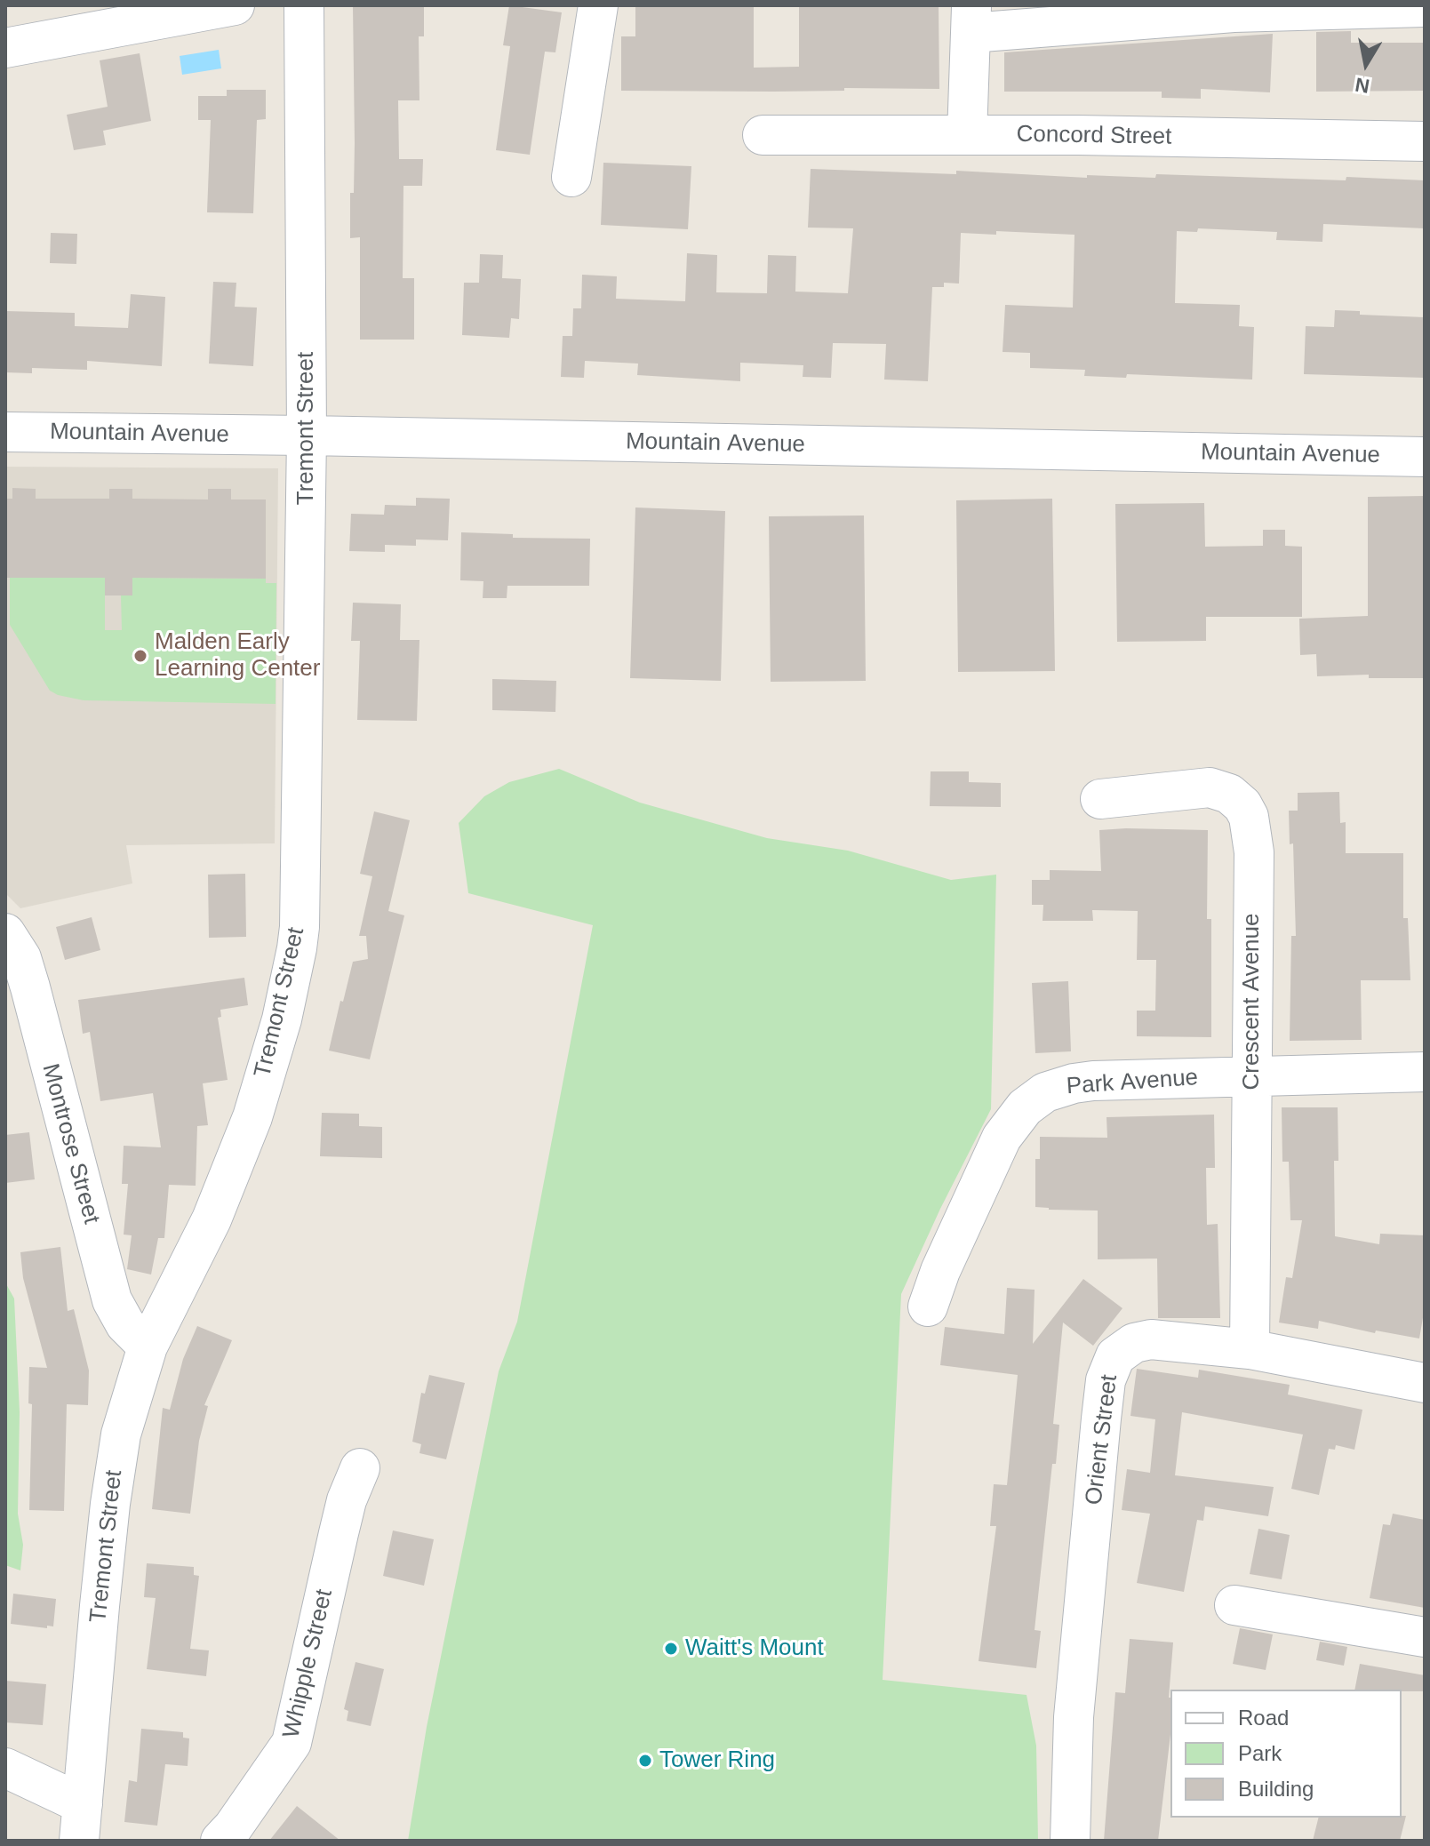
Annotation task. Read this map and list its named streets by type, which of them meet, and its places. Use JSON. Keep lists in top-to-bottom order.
{
  "streets": {
    "street": [
      "Concord Street",
      "Tremont Street",
      "Mountain Avenue",
      "Crescent Avenue",
      "Park Avenue",
      "Montrose Street",
      "Orient Street",
      "Whipple Street"
    ]
  },
  "crossings": [
    ["Tremont Street", "Mountain Avenue"],
    ["Tremont Street", "Montrose Street"],
    ["Crescent Avenue", "Park Avenue"],
    ["Crescent Avenue", "Orient Street"]
  ],
  "places": ["Malden Early Learning Center", "Waitt's Mount", "Tower Ring"],
  "legend": ["Road", "Park", "Building"],
  "north": "bottom"
}
